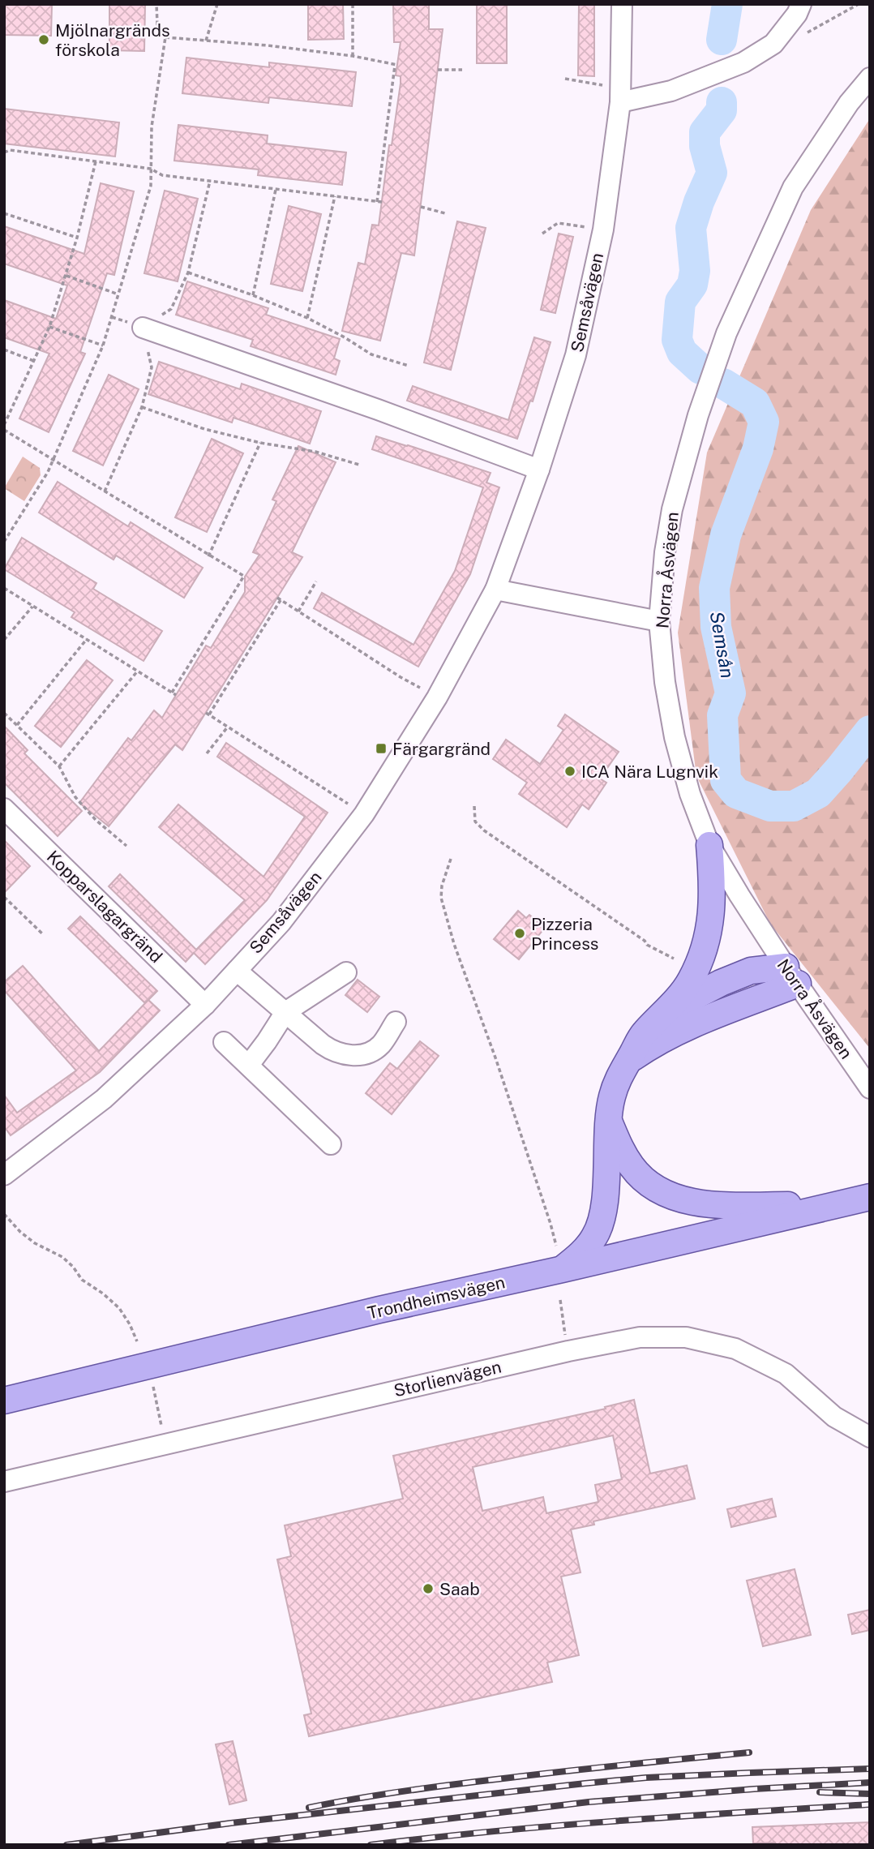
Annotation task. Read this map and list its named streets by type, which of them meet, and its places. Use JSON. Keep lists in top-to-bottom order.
{
  "streets": {
    "main road": ["Trondheimsvägen"],
    "street": [
      "Semsåvägen",
      "Norra Åsvägen",
      "Kopparslagargränd",
      "Storlienvägen"
    ]
  },
  "crossings": [
    ["Semsåvägen", "Kopparslagargränd"]
  ],
  "water": ["Semsån"],
  "places": {
    "other": [
      "Mjölnargränds förskola",
      "ICA Nära Lugnvik",
      "Pizzeria Princess",
      "Saab"
    ],
    "transit": ["Färgargränd"]
  }
}
